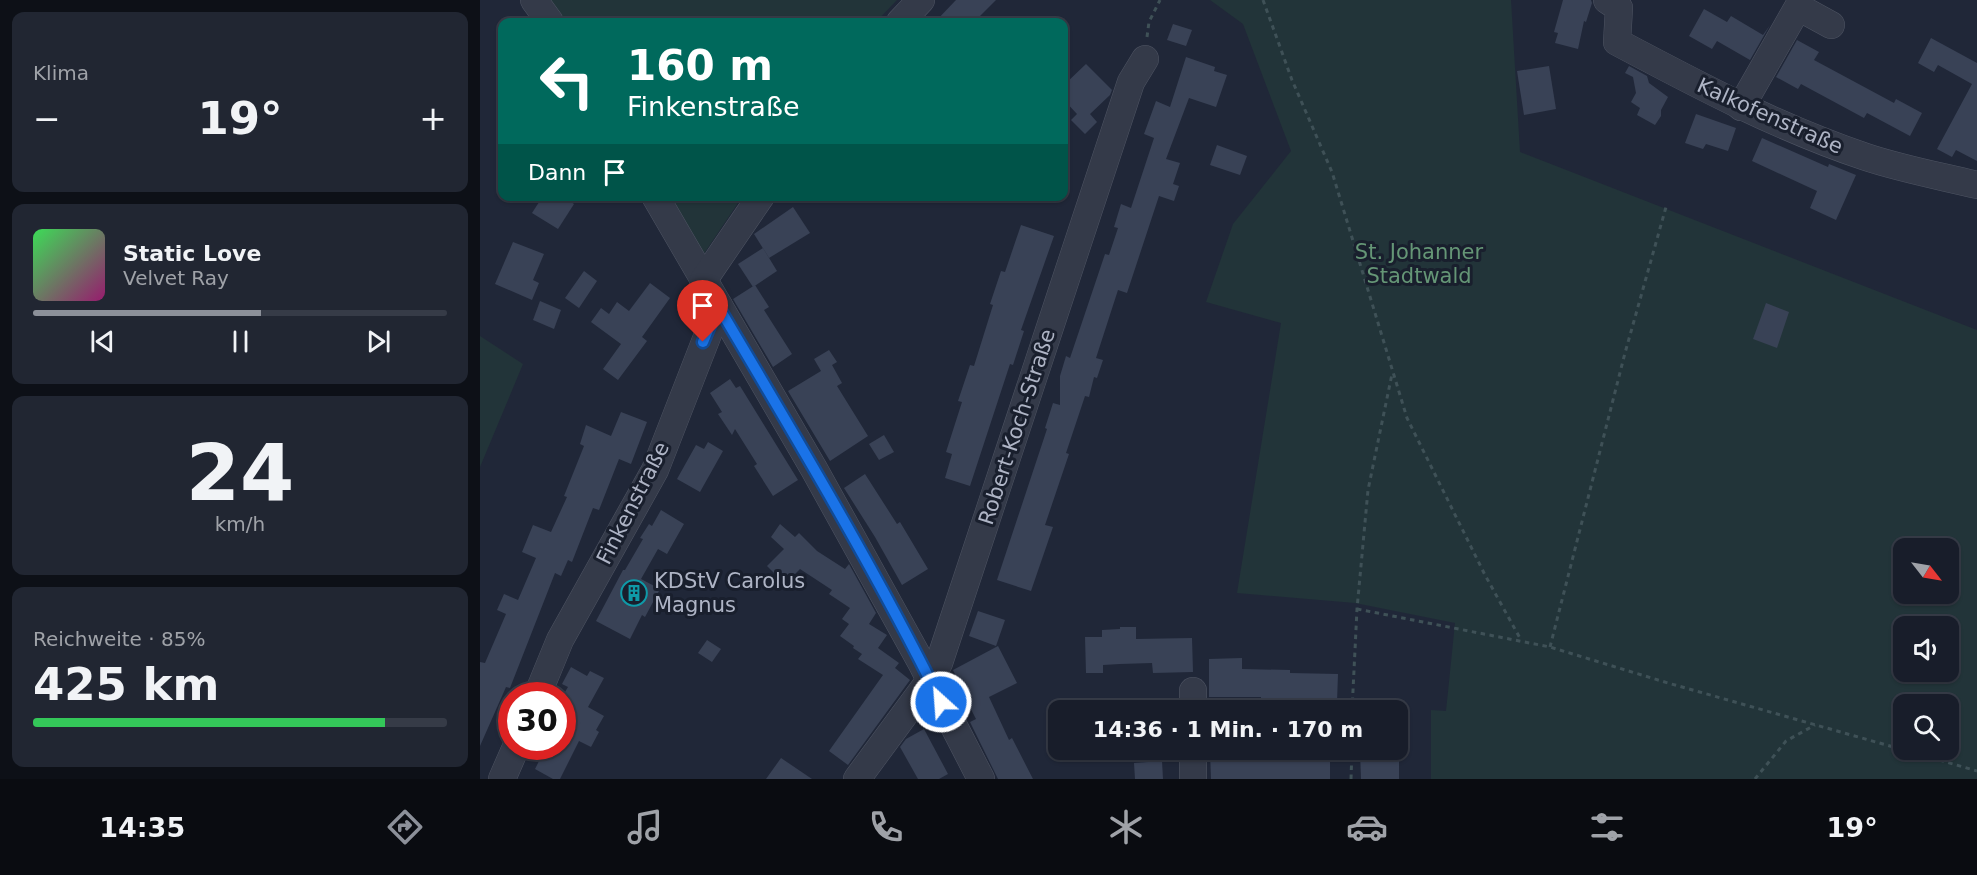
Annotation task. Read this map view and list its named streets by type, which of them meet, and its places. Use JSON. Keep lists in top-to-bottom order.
{
  "streets": {
    "street": ["Kalkofenstraße", "Robert-Koch-Straße", "Finkenstraße"]
  },
  "parks": ["St. Johanner Stadtwald"],
  "places": {
    "building": ["KDStV Carolus Magnus"]
  },
  "north": "bottom right",
  "page": {
    "tile": [
      "Klima",
      ["24", "km/h"],
      ["Reichweite · 85%", "425 km"]
    ],
    "turn": ["160 m", "Finkenstraße"],
    "heat": ["−", "19°", "+"],
    "then": "Dann",
    "song": ["Static Love", "Velvet Ray"],
    "limit": "30",
    "trip": "14:36 · 1 Min. · 170 m",
    "tabs": ["14:35", "19°"]
  }
}
